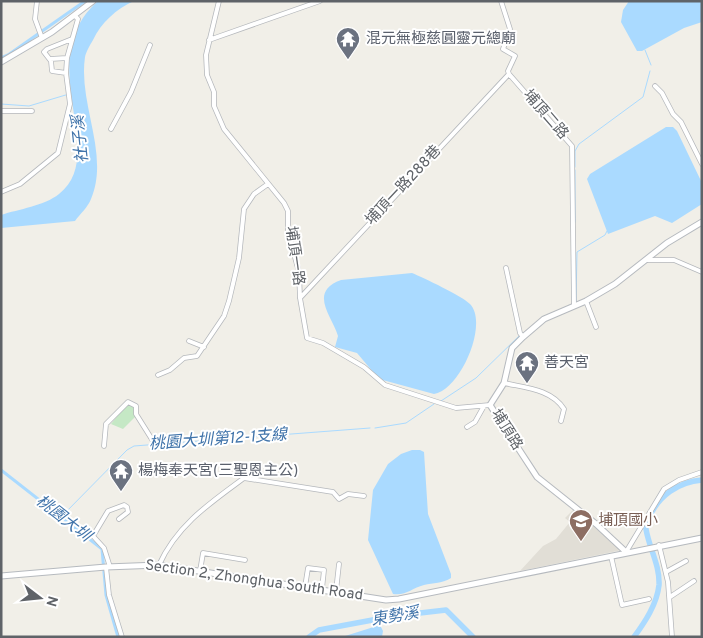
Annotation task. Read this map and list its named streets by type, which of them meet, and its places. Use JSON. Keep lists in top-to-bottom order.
{
  "streets": {
    "main road": ["埔頂路", "Section 2, Zhonghua South Road"],
    "street": ["埔頂二路", "埔頂一路288巷", "埔頂一路"]
  },
  "crossings": [
    ["埔頂二路", "埔頂一路288巷"],
    ["埔頂二路", "埔頂路"],
    ["埔頂一路288巷", "埔頂一路"],
    ["埔頂一路", "埔頂路"],
    ["埔頂路", "Section 2, Zhonghua South Road"]
  ],
  "water": [
    "社子溪",
    "桃園大圳第12-1支線",
    "桃園大圳",
    "東勢溪"
  ],
  "places": {
    "temple": ["混元無極慈圓靈元總廟", "善天宮", "楊梅奉天宮(三聖恩主公)"],
    "school or university": ["埔頂國小"]
  },
  "north": "right"
}
